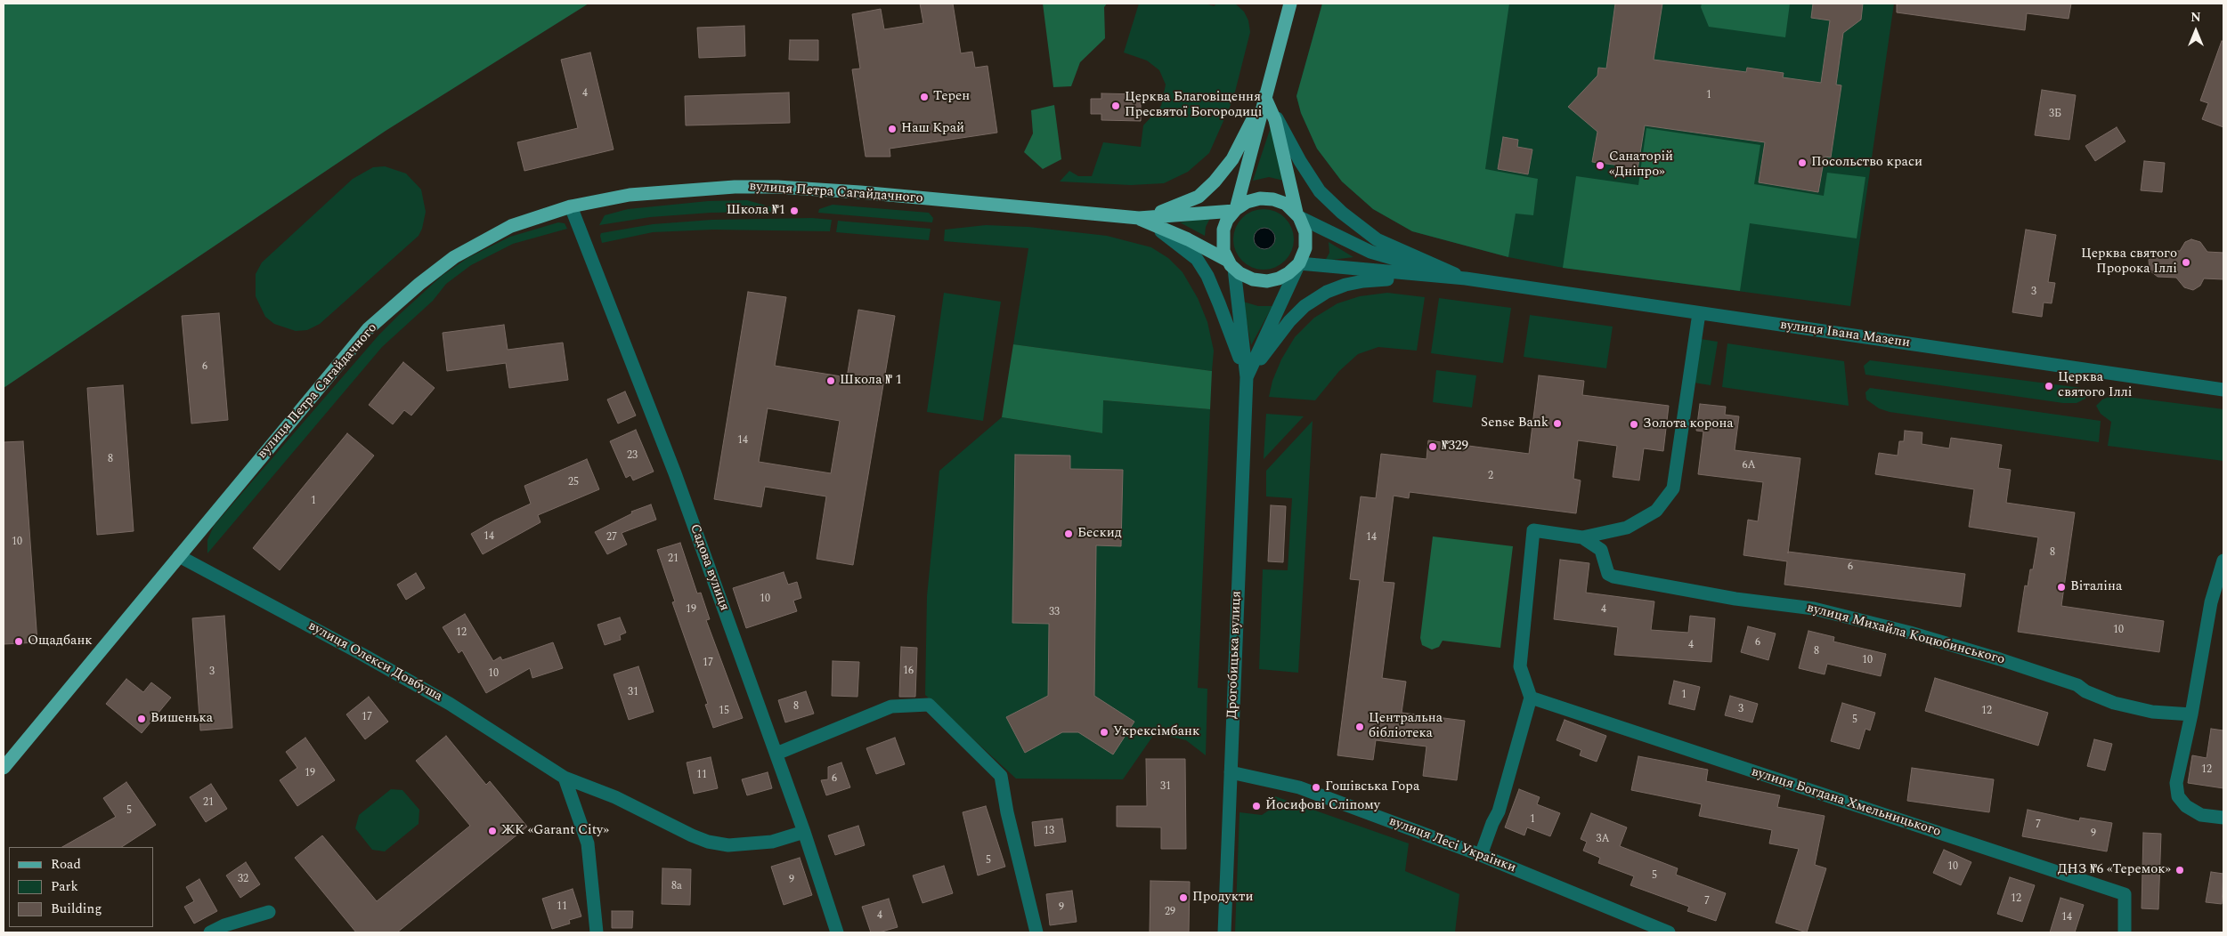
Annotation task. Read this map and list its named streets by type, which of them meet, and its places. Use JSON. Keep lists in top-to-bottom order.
{
  "streets": {
    "main road": ["вулиця Петра Сагайдачного"],
    "street": [
      "вулиця Івана Мазепи",
      "Садова вулиця",
      "вулиця Михайла Коцюбинського",
      "Дрогобицька вулиця",
      "вулиця Олекси Довбуша",
      "вулиця Богдана Хмельницького",
      "вулиця Лесі Українки"
    ]
  },
  "crossings": [
    ["вулиця Петра Сагайдачного", "Садова вулиця"],
    ["вулиця Петра Сагайдачного", "вулиця Олекси Довбуша"],
    ["Садова вулиця", "вулиця Олекси Довбуша"],
    ["Дрогобицька вулиця", "вулиця Лесі Українки"]
  ],
  "places": [
    "Терен",
    "Церква Благовіщення Пресвятої Богородиці",
    "Наш Край",
    "Посольство краси",
    "Санаторій «Дніпро»",
    "Школа №1",
    "Церква святого Пророка Іллі",
    "Школа № 1",
    "Церква святого Іллі",
    "Sense Bank",
    "Золота корона",
    "№329",
    "Бескид",
    "Віталіна",
    "Ощадбанк",
    "Вишенька",
    "Центральна бібліотека",
    "Укрексімбанк",
    "Гошівська Гора",
    "Йосифові Сліпому",
    "ЖК «Garant City»",
    "ДНЗ №6 «Теремок»",
    "Продукти"
  ],
  "house_numbers": [
    "4",
    "1",
    "3Б",
    "3",
    "6",
    "14",
    "23",
    "8",
    "6А",
    "2",
    "25",
    "1",
    "14",
    "27",
    "14",
    "10",
    "8",
    "21",
    "6",
    "10",
    "19",
    "4",
    "33",
    "10",
    "12",
    "6",
    "4",
    "8",
    "10",
    "17",
    "16",
    "3",
    "10",
    "31",
    "1",
    "8",
    "3",
    "15",
    "12",
    "17",
    "5",
    "12",
    "19",
    "11",
    "6",
    "31",
    "21",
    "5",
    "1",
    "7",
    "13",
    "9",
    "3А",
    "5",
    "10",
    "5",
    "32",
    "9",
    "8а",
    "12",
    "7",
    "11",
    "9",
    "29",
    "4",
    "14"
  ],
  "legend": ["Road", "Park", "Building"],
  "north": "top"
}
